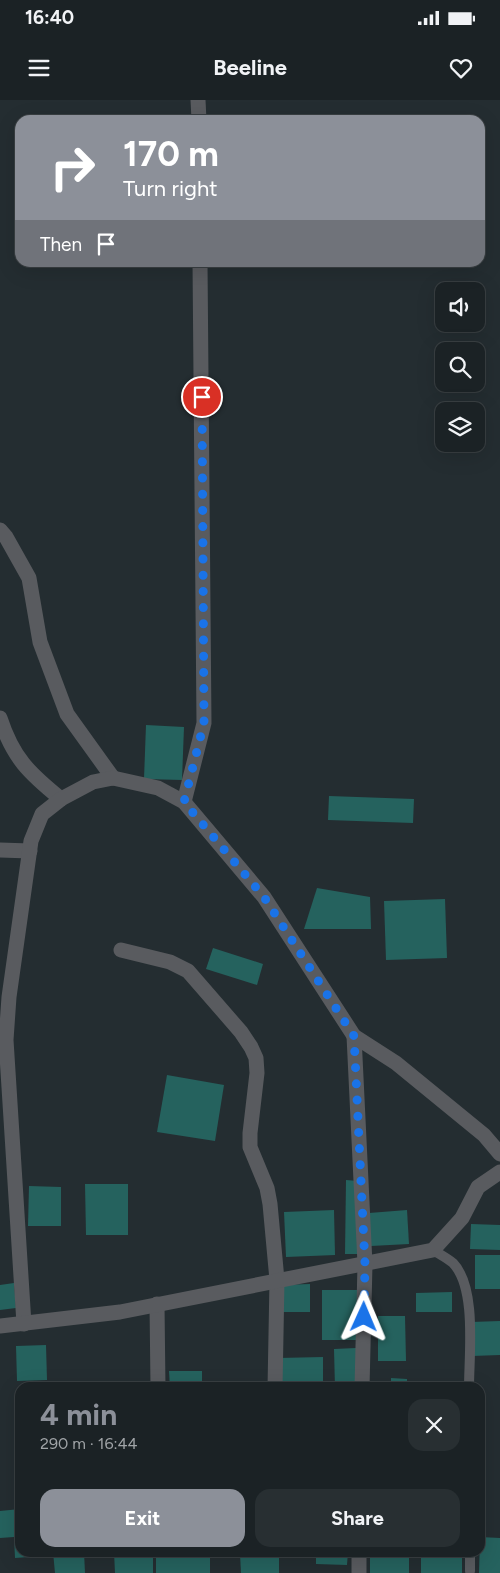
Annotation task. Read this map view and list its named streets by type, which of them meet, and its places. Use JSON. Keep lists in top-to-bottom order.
{
  "page": {
    "status": "16:40",
    "header": "Beeline",
    "turn": ["170 m", "Turn right"],
    "then": "Then",
    "heading": ["4 min", "290 m · 16:44"],
    "buttons": ["Exit", "Share"]
  }
}
